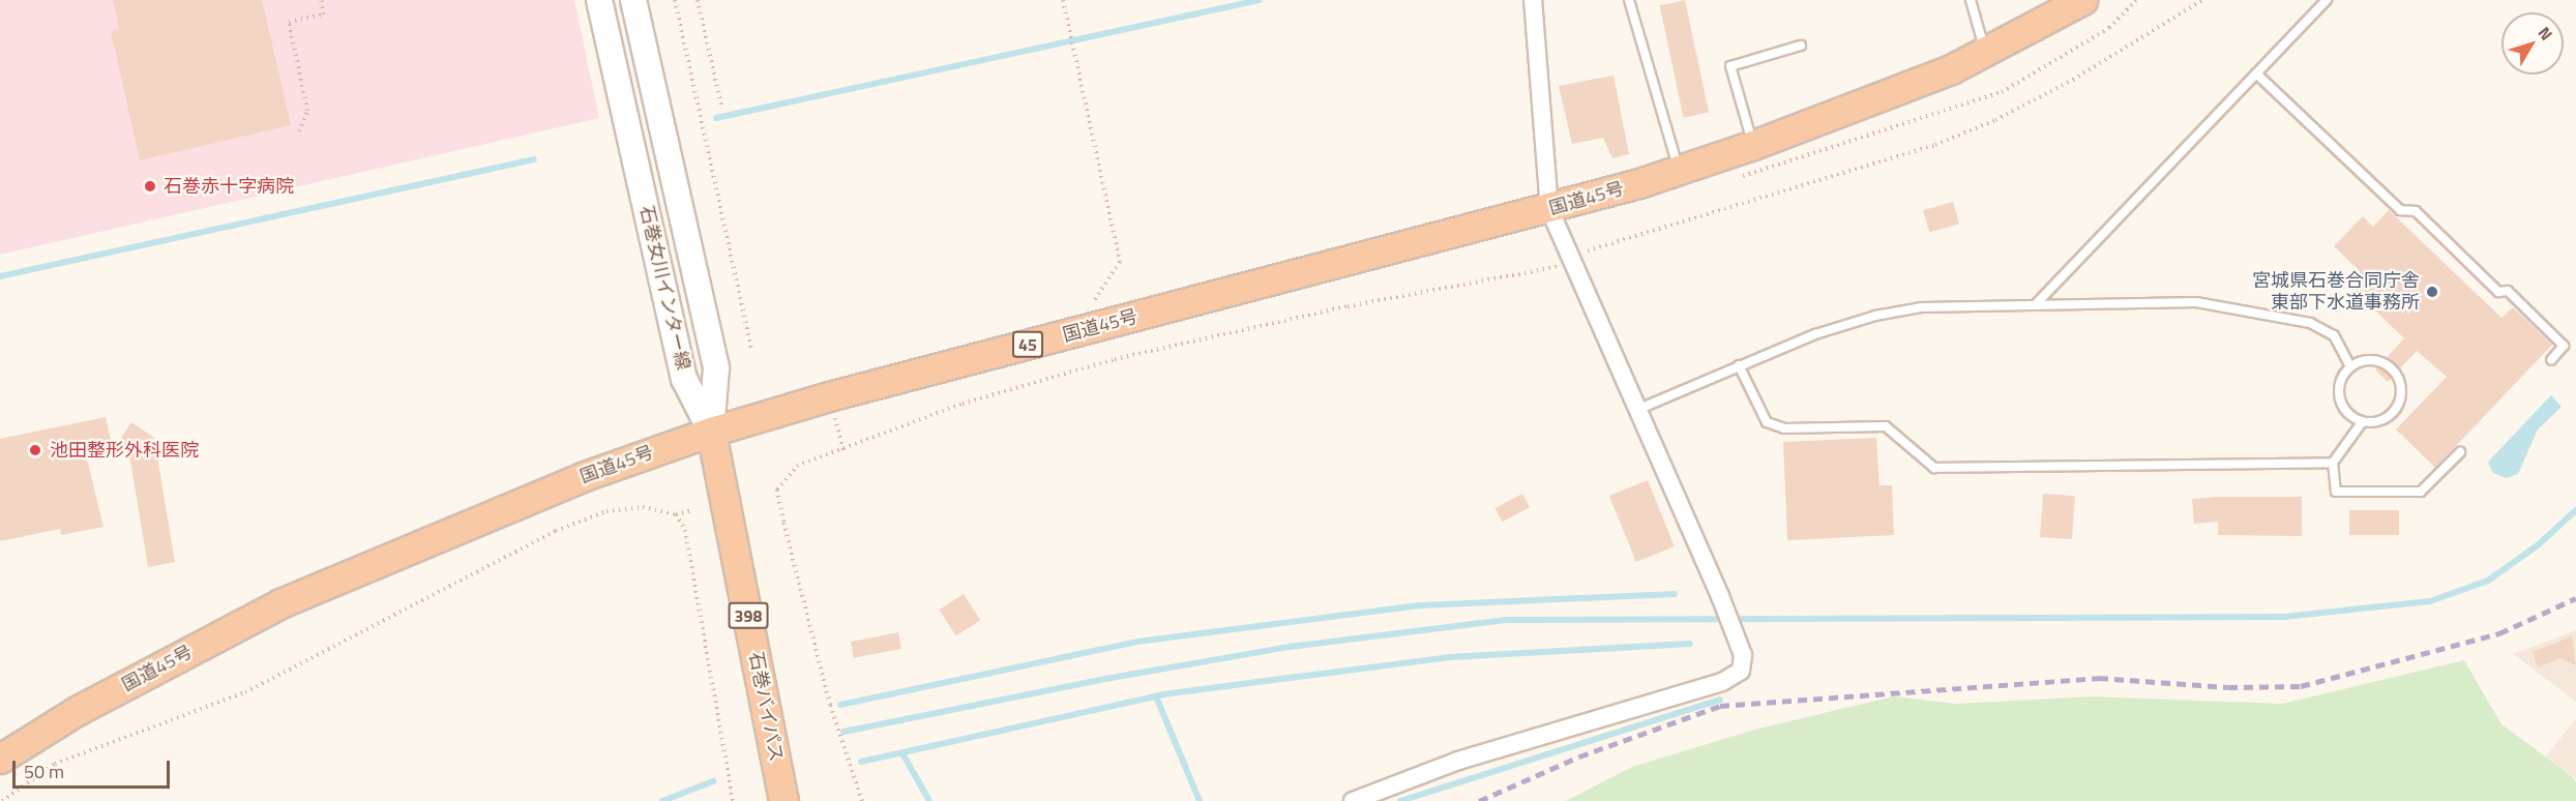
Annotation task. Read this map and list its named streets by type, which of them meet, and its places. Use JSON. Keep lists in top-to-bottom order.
{
  "streets": {
    "highway": [
      "国道45号",
      "45",
      "398",
      "石巻バイパス"
    ],
    "main road": ["石巻女川インター線"]
  },
  "crossings": [
    ["国道45号", "石巻女川インター線"],
    ["国道45号", "石巻バイパス"],
    ["石巻女川インター線", "石巻バイパス"]
  ],
  "places": ["石巻赤十字病院", "宮城県石巻合同庁舎 東部下水道事務所", "池田整形外科医院"],
  "scale_bar": "50 m",
  "north": "top right"
}
